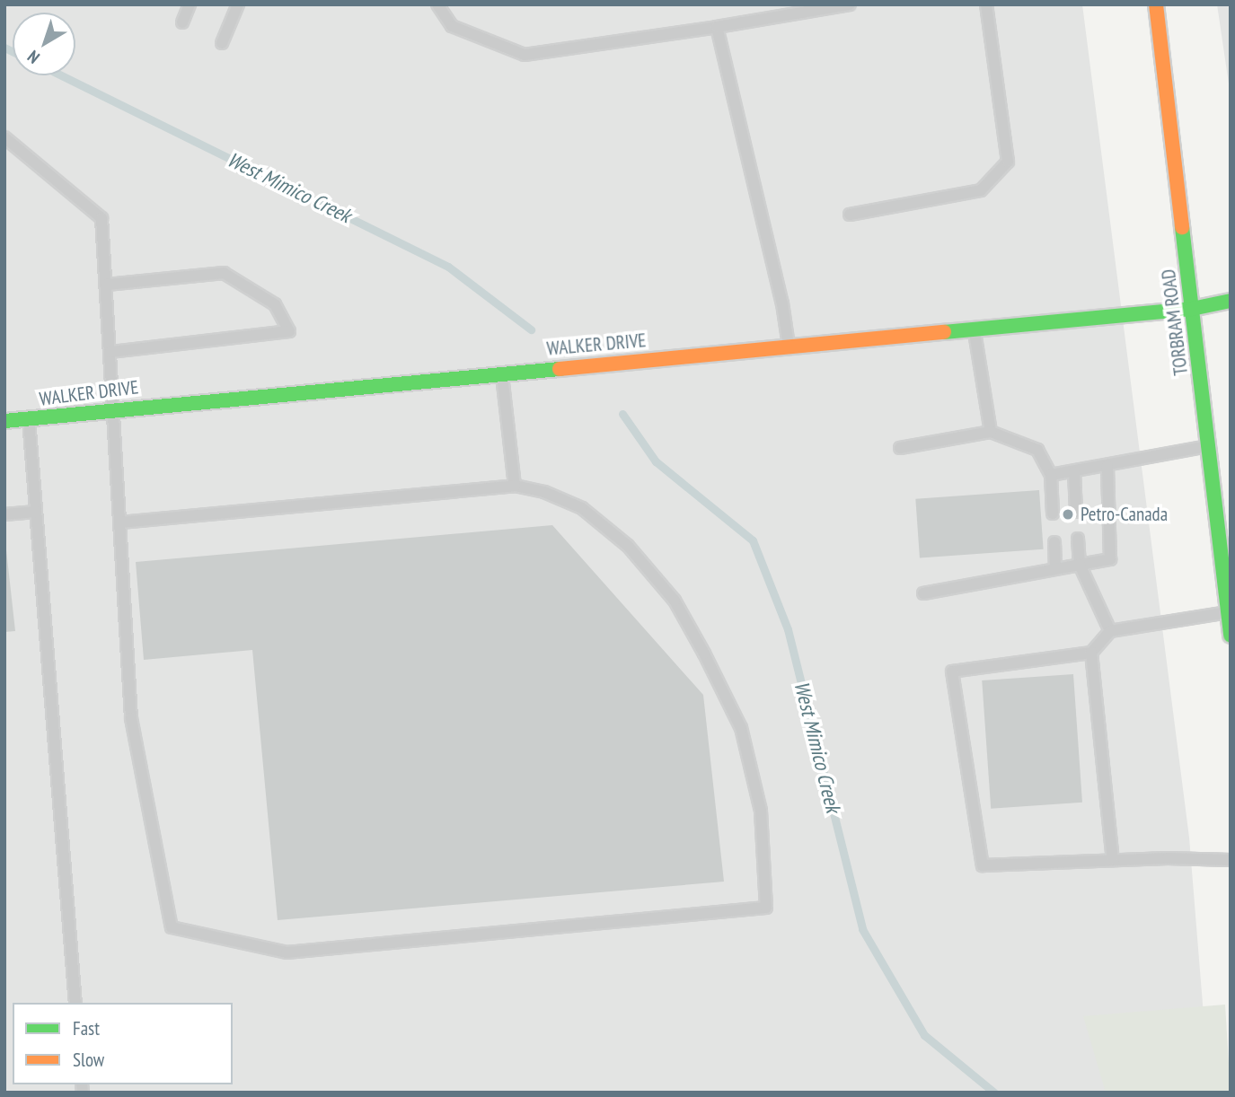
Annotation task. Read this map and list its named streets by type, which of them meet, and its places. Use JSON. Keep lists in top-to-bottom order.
{
  "streets": {
    "street": ["TORBRAM ROAD", "WALKER DRIVE"]
  },
  "crossings": [
    ["TORBRAM ROAD", "WALKER DRIVE"]
  ],
  "water": ["West Mimico Creek"],
  "places": ["Petro-Canada"],
  "legend": ["Fast", "Slow"],
  "north": "bottom left"
}
